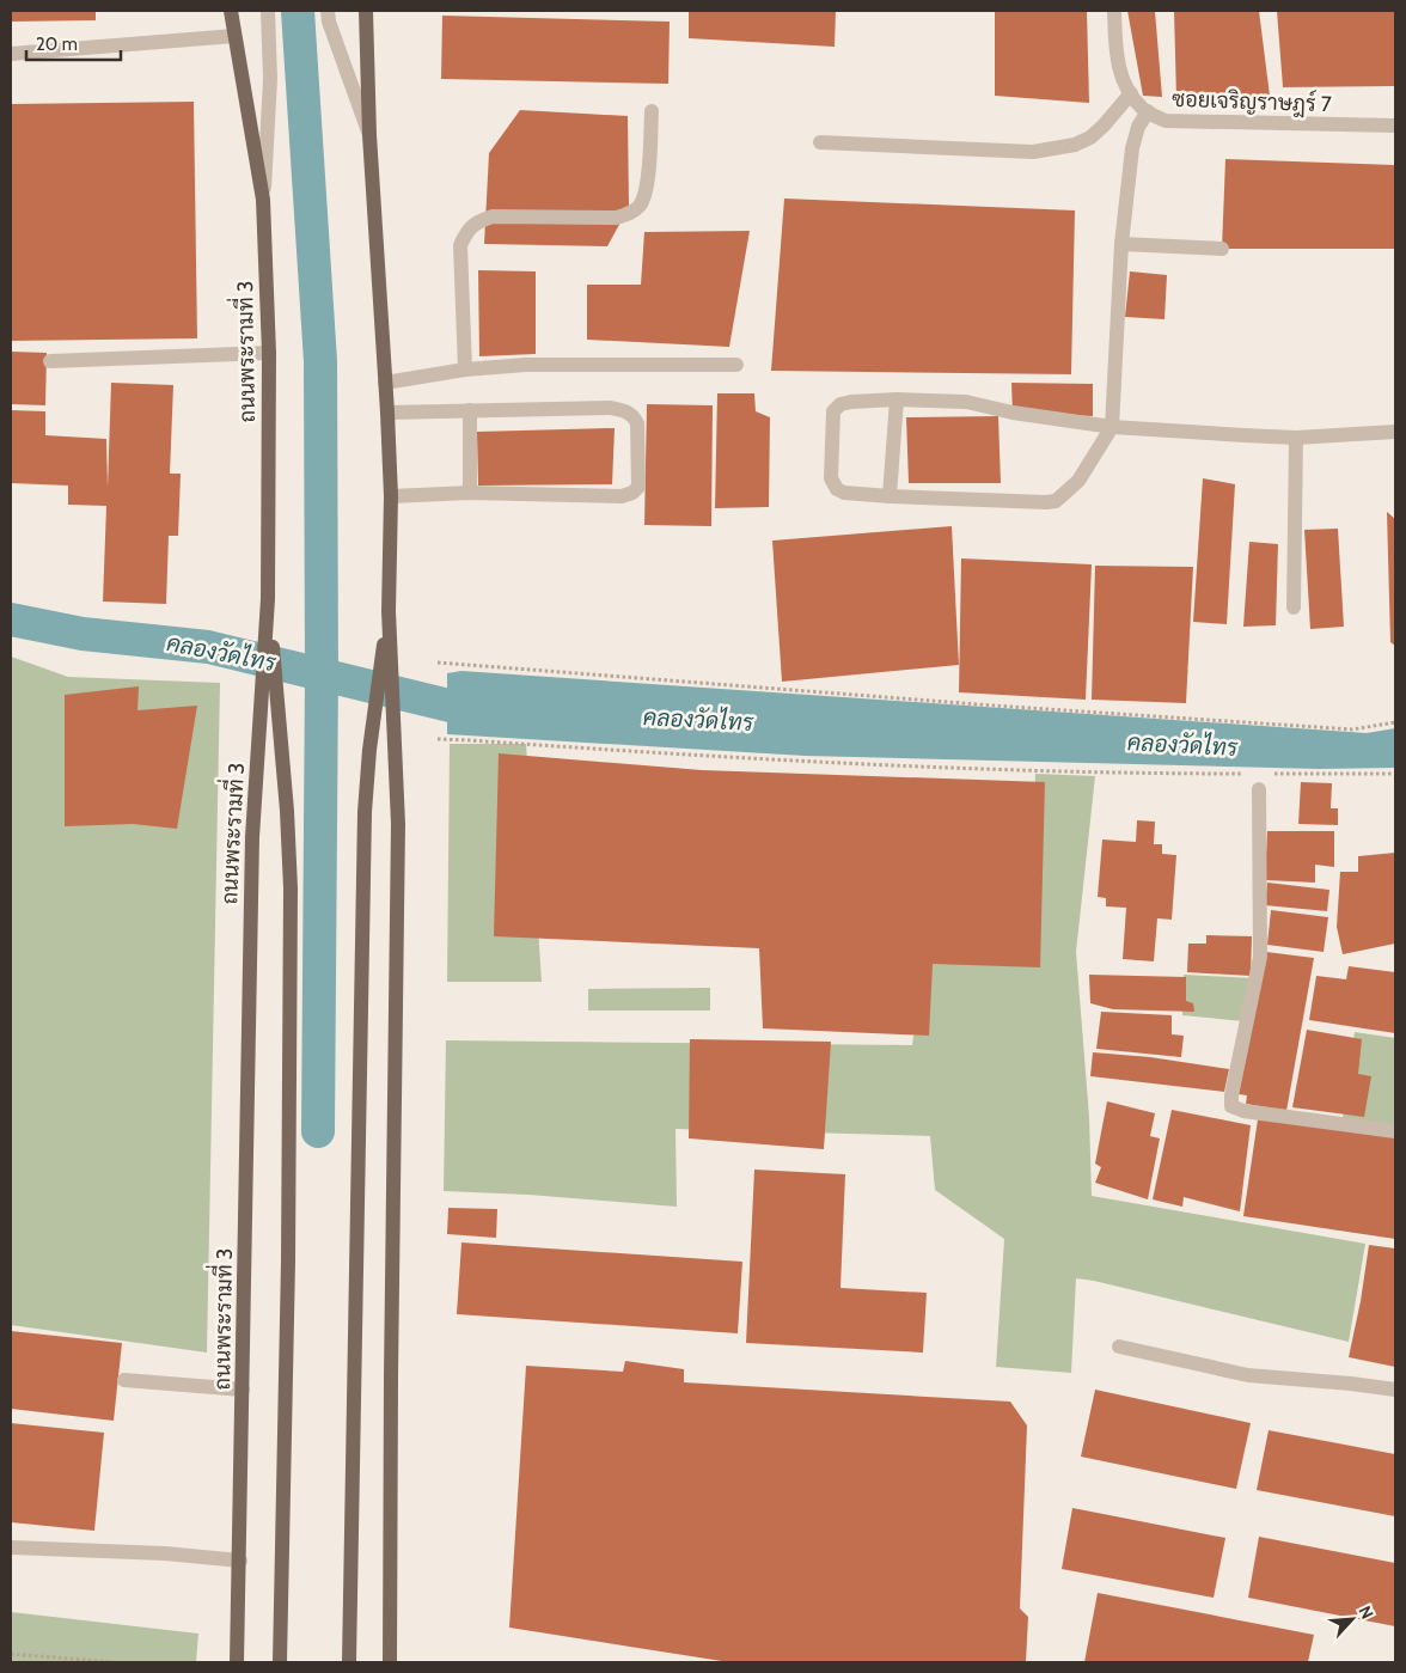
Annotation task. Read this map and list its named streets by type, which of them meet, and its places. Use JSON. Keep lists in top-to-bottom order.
{
  "streets": {
    "main road": ["ถนนพระรามที่ 3"],
    "street": ["ซอยเจริญราษฎร์ 7"]
  },
  "water": ["คลองวัดไทร"],
  "scale_bar": "20 m",
  "north": "top right"
}
